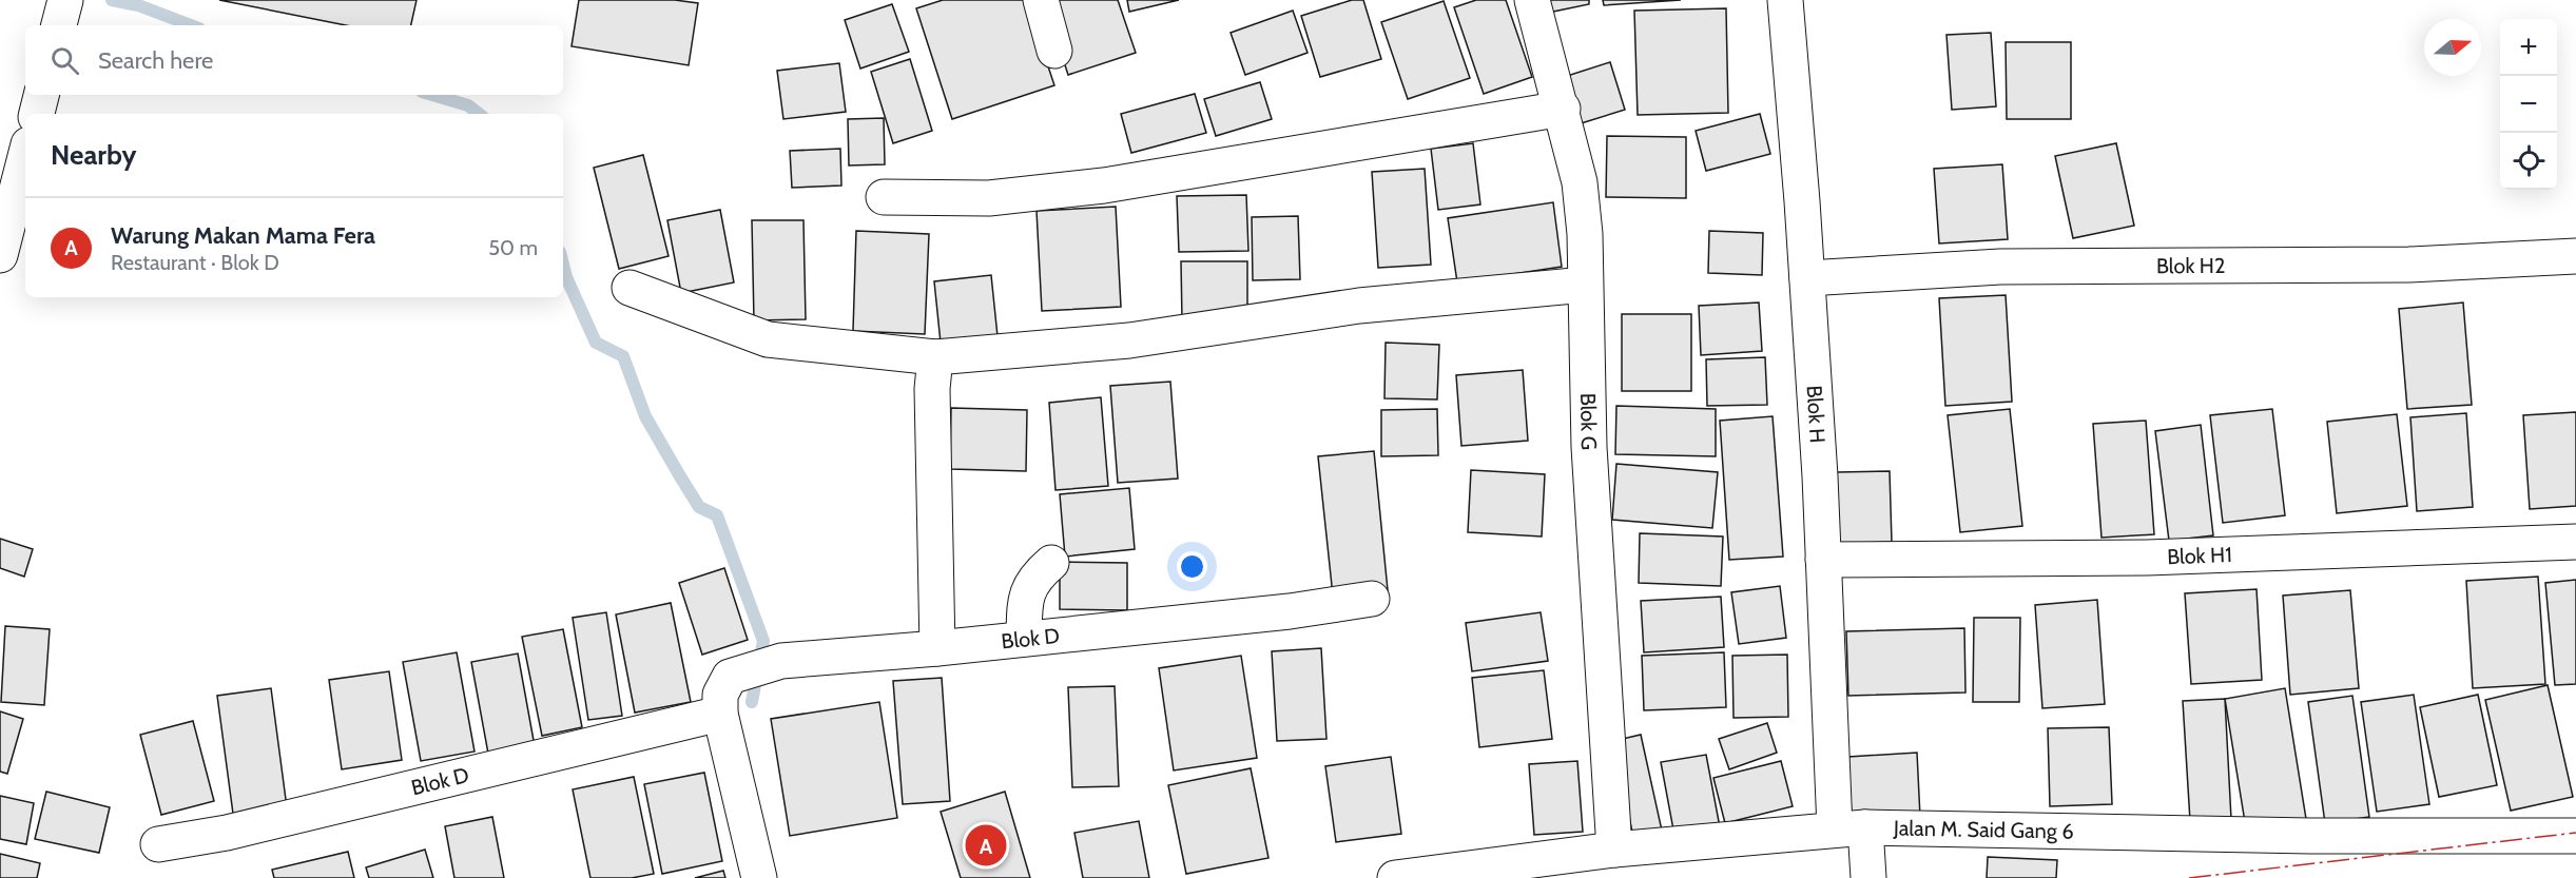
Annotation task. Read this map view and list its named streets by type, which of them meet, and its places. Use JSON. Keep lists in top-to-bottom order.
{
  "streets": {
    "street": [
      "Blok H2",
      "Blok H",
      "Blok G",
      "Blok H1",
      "Blok D",
      "Jalan M. Said Gang 6"
    ]
  },
  "crossings": [
    ["Blok H2", "Blok H"],
    ["Blok H", "Blok H1"],
    ["Blok H", "Jalan M. Said Gang 6"],
    ["Blok G", "Jalan M. Said Gang 6"]
  ],
  "north": "right",
  "page": {
    "map_buttons": ["+", "−"],
    "search": "Search here",
    "heading": "Nearby",
    "list": [
      {
        "mark": "A",
        "name": "Warung Makan Mama Fera",
        "note": "Restaurant · Blok D",
        "value": "50 m"
      }
    ],
    "pins": "A"
  }
}
